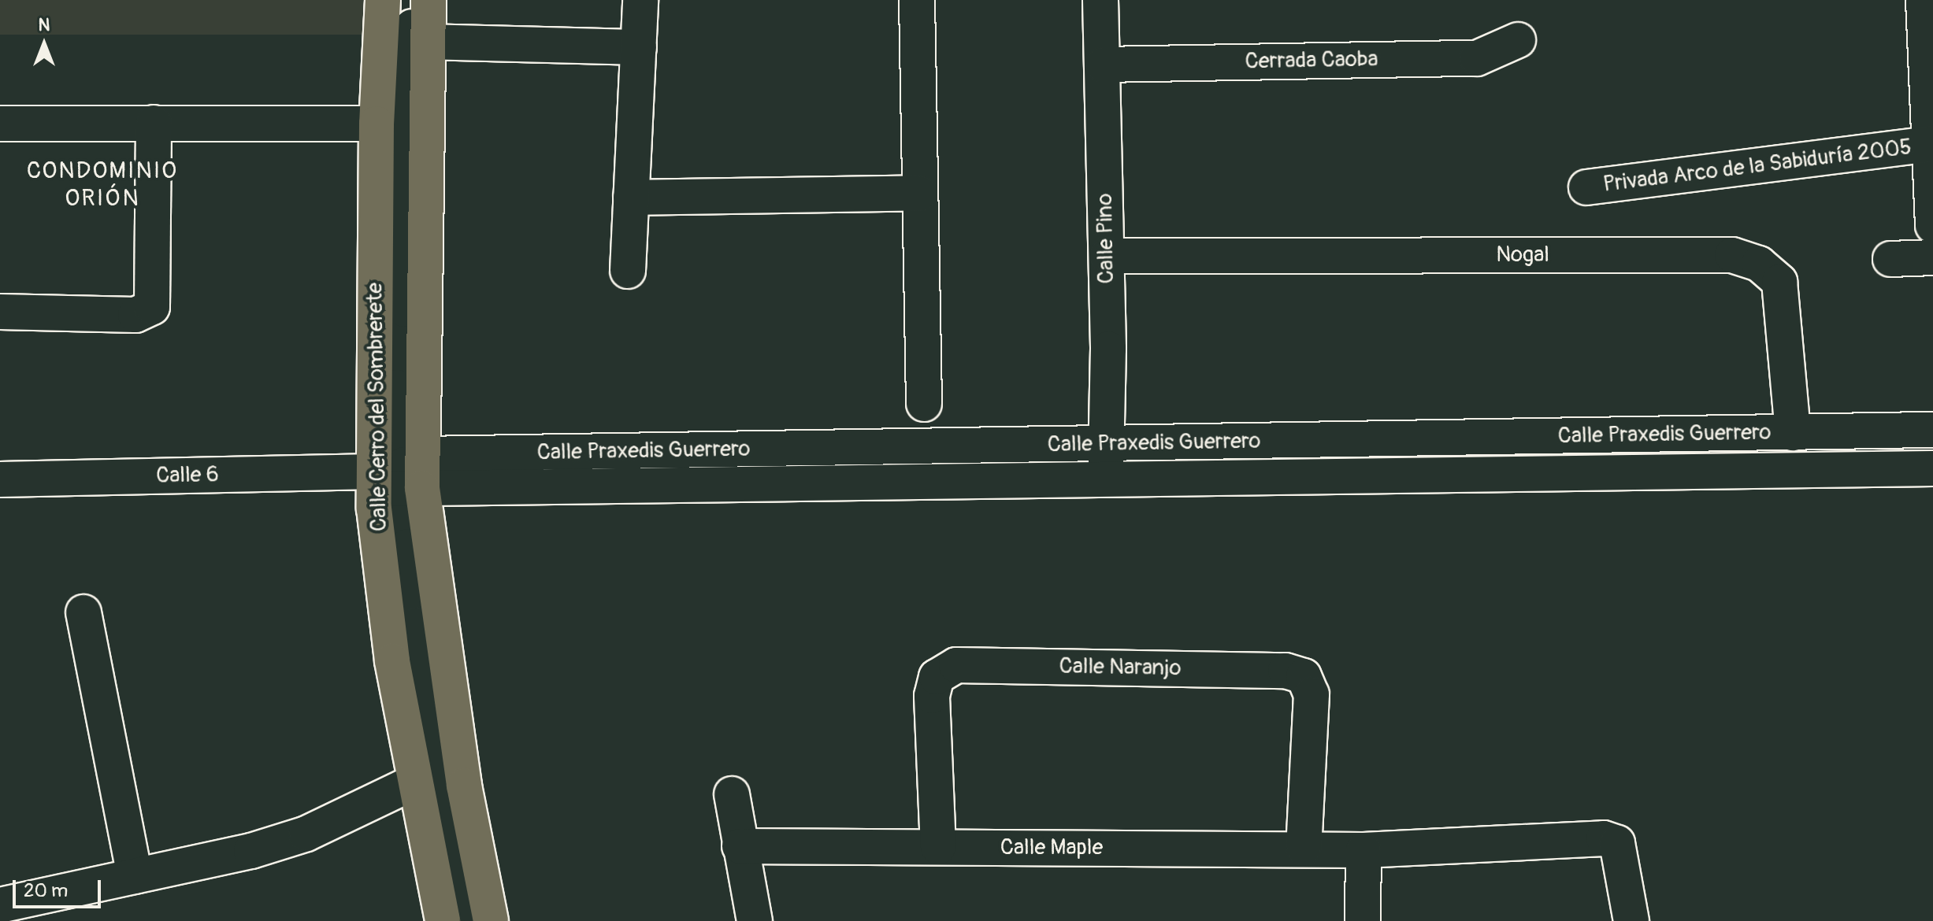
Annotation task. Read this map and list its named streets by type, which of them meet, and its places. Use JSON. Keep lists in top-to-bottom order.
{
  "streets": {
    "main road": ["Calle Cerro del Sombrerete"],
    "street": [
      "Cerrada Caoba",
      "Privada Arco de la Sabiduría 2005",
      "Calle Pino",
      "Nogal",
      "Calle Praxedis Guerrero",
      "Calle 6",
      "Calle Naranjo",
      "Calle Maple"
    ]
  },
  "crossings": [
    ["Cerrada Caoba", "Calle Pino"],
    ["Calle Pino", "Nogal"],
    ["Calle Pino", "Calle Praxedis Guerrero"],
    ["Nogal", "Calle Praxedis Guerrero"],
    ["Calle Cerro del Sombrerete", "Calle Praxedis Guerrero"],
    ["Calle Cerro del Sombrerete", "Calle 6"],
    ["Calle Praxedis Guerrero", "Calle 6"],
    ["Calle Naranjo", "Calle Maple"]
  ],
  "districts": ["CONDOMINIO ORIÓN"],
  "scale_bar": "20 m",
  "north": "top"
}
